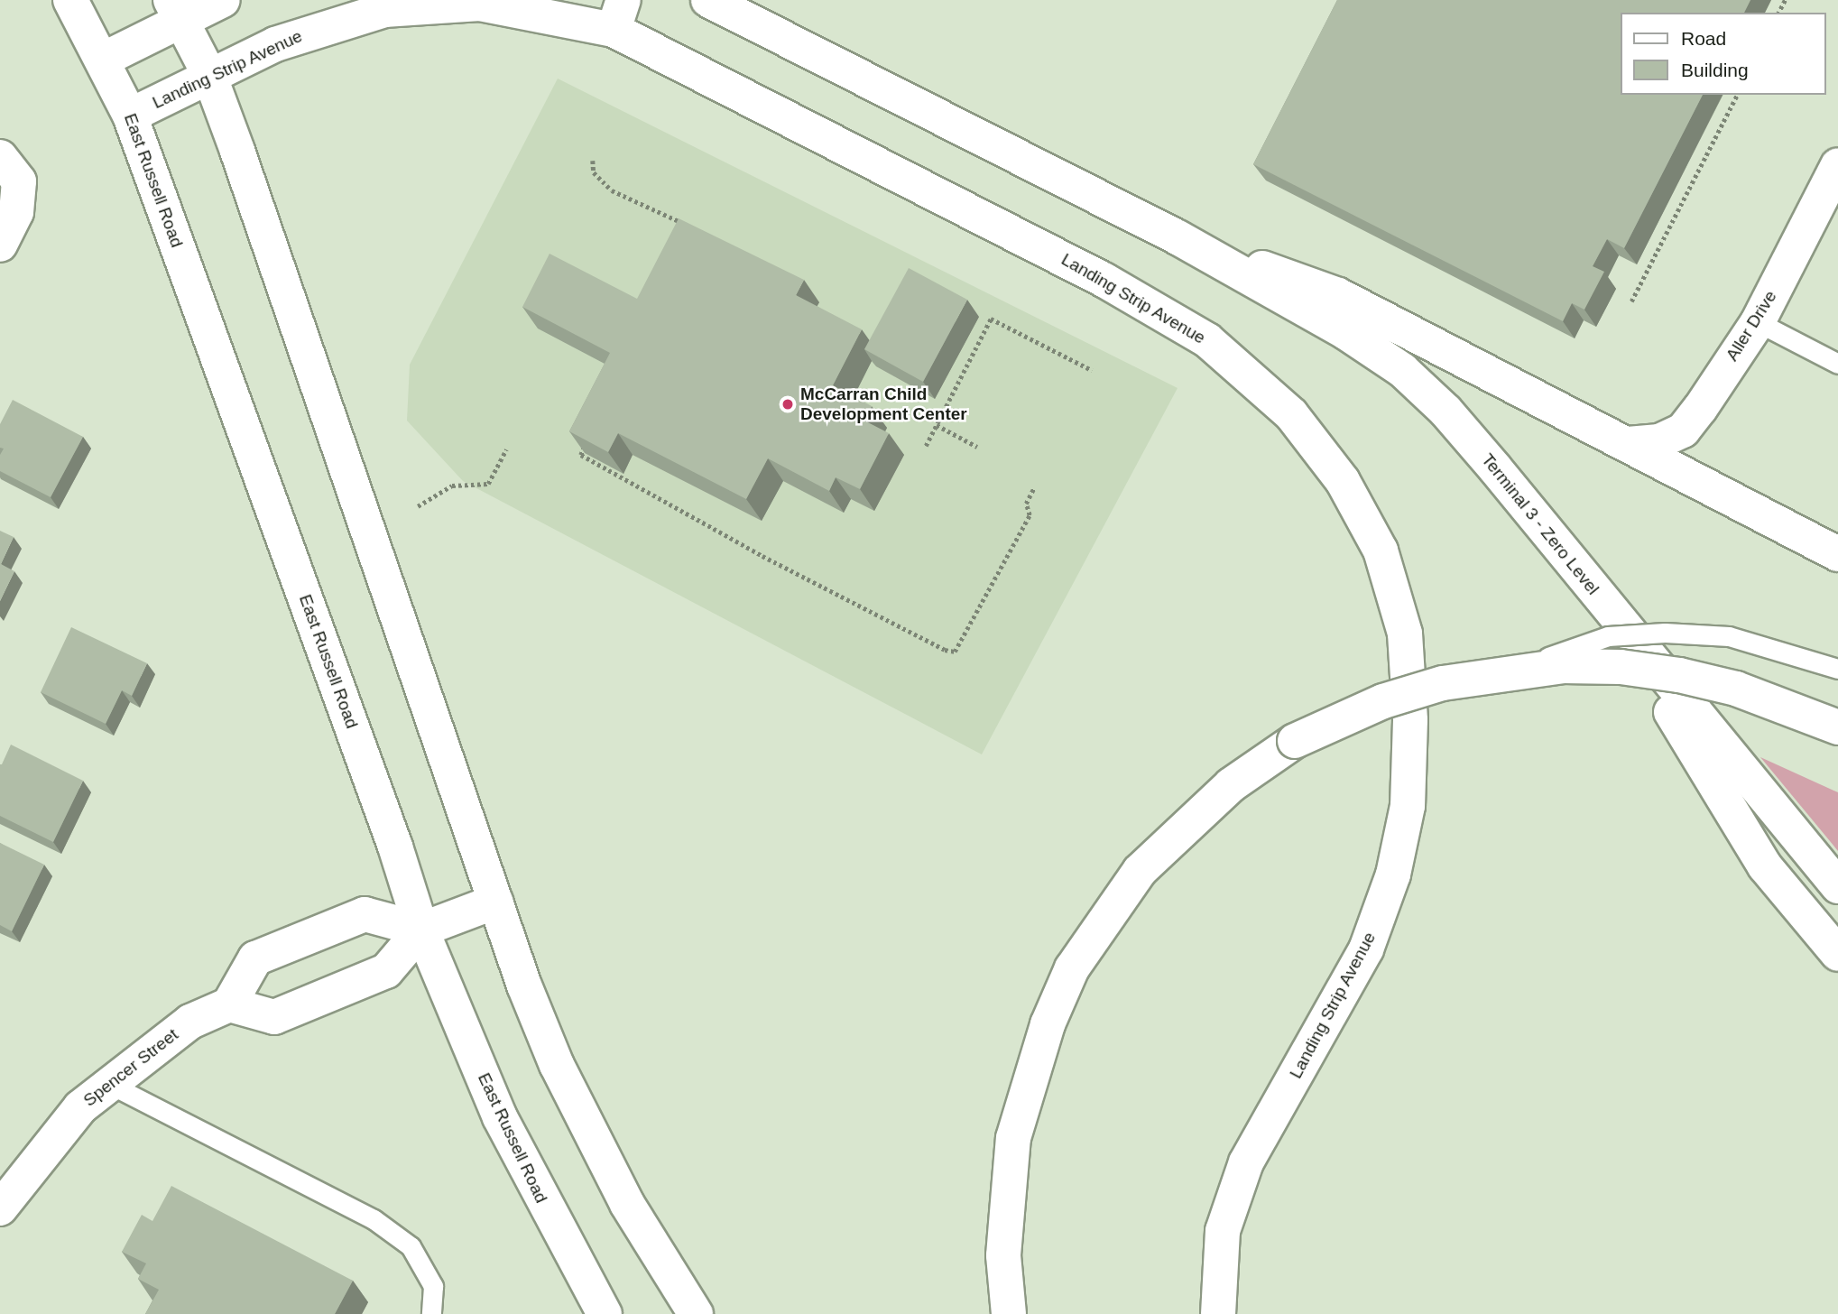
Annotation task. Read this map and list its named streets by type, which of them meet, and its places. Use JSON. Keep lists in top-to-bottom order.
{
  "streets": {
    "main road": [
      "Landing Strip Avenue",
      "East Russell Road",
      "Aller Drive",
      "Terminal 3 - Zero Level",
      "Spencer Street"
    ]
  },
  "crossings": [
    ["Landing Strip Avenue", "East Russell Road"]
  ],
  "places": ["McCarran Child Development Center"],
  "legend": ["Road", "Building"]
}
